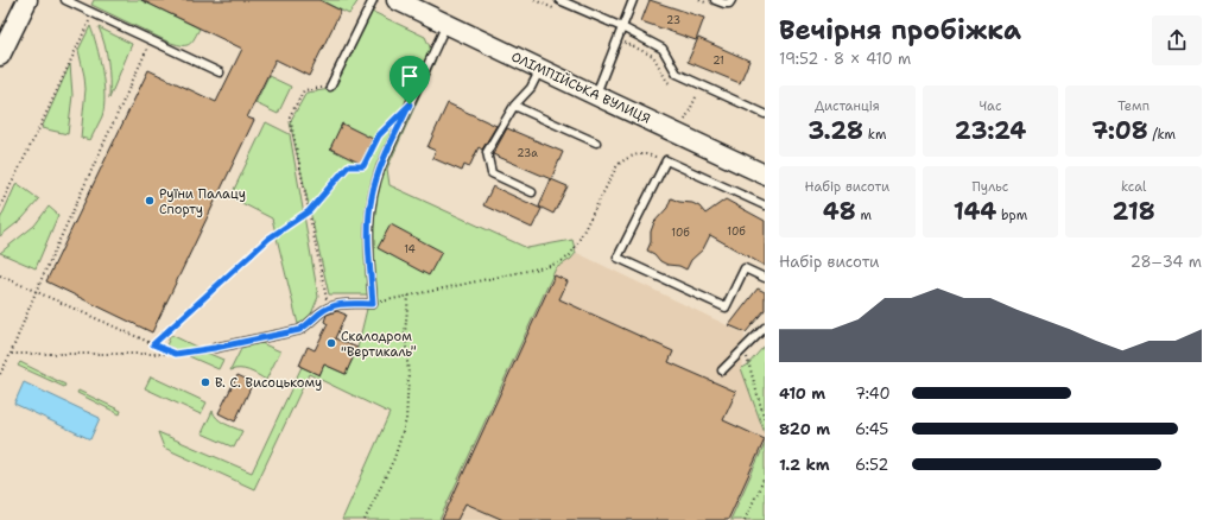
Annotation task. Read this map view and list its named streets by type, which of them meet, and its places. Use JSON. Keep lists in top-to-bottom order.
{
  "streets": {
    "street": ["ОЛІМПІЙСЬКА ВУЛИЦЯ"]
  },
  "places": ["Руїни Палацу Спорту", "Скалодром \"Вертикаль\"", "В. С. Висоцькому"],
  "house_numbers": [
    "23",
    "21",
    "23а",
    "10б",
    "10б",
    "14"
  ],
  "page": {
    "heading": ["Вечірня пробіжка", "19:52 · 8 × 410 m"],
    "stats": [
      ["Дистанція", "3.28 km"],
      ["Час", "23:24"],
      ["Темп", "7:08 /km"],
      ["Набір висоти", "48 m"],
      ["Пульс", "144 bpm"],
      ["kcal", "218"]
    ],
    "chart": ["Набір висоти", "28–34 m"],
    "list": [
      {
        "name": "410 m",
        "note": "7:40"
      },
      {
        "name": "820 m",
        "note": "6:45"
      },
      {
        "name": "1.2 km",
        "note": "6:52"
      }
    ]
  }
}
